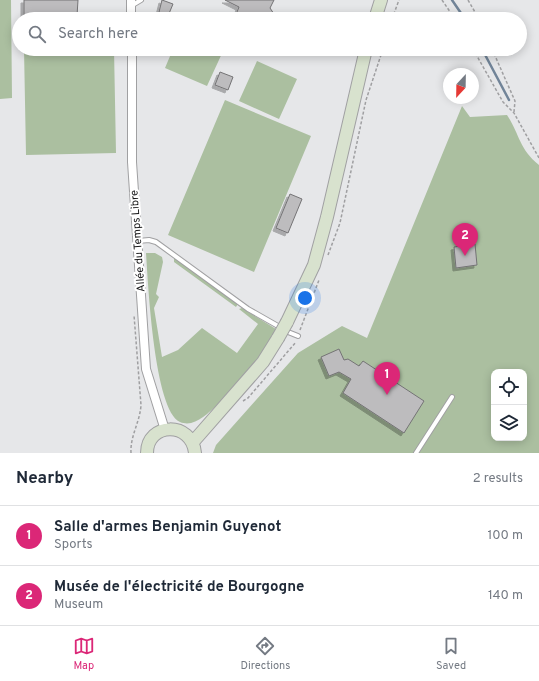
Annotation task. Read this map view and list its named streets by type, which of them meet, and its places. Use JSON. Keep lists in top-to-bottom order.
{
  "streets": {
    "street": ["Allée du Temps Libre"]
  },
  "north": "bottom",
  "page": {
    "search": "Search here",
    "pins": ["2", "1"],
    "heading": ["Nearby", "2 results"],
    "list": [
      {
        "mark": "1",
        "name": "Salle d'armes Benjamin Guyenot",
        "note": "Sports",
        "value": "100 m"
      },
      {
        "mark": "2",
        "name": "Musée de l'électricité de Bourgogne",
        "note": "Museum",
        "value": "140 m"
      }
    ],
    "nav": ["Map", "Directions", "Saved"]
  }
}
